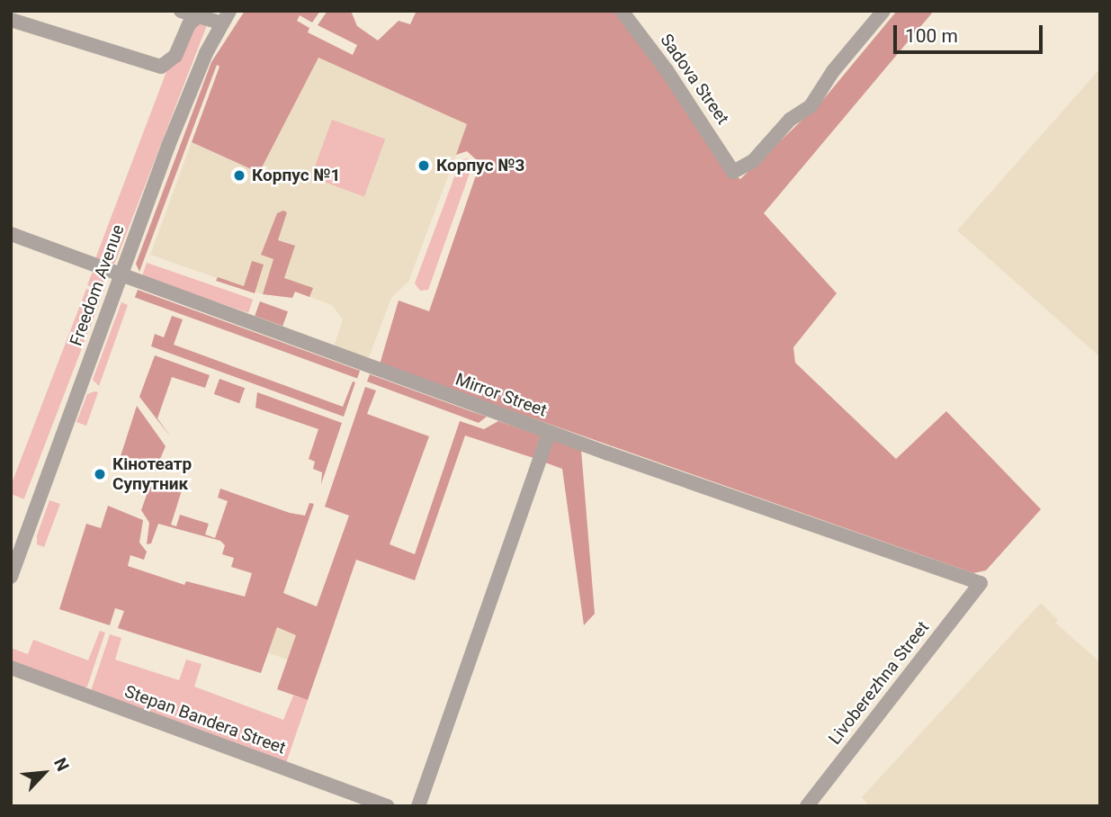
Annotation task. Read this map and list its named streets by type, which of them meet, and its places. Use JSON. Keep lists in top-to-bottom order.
{
  "streets": {
    "street": [
      "Sadova Street",
      "Freedom Avenue",
      "Mirror Street",
      "Livoberezhna Street",
      "Stepan Bandera Street"
    ]
  },
  "crossings": [
    ["Freedom Avenue", "Mirror Street"],
    ["Mirror Street", "Livoberezhna Street"]
  ],
  "places": ["Корпус №3", "Корпус №1", "Кінотеатр Супутник"],
  "scale_bar": "100 m",
  "north": "top right"
}
